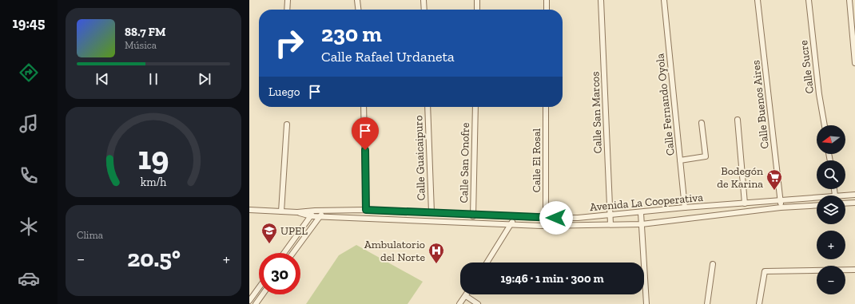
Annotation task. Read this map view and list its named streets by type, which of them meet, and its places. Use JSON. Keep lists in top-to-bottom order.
{
  "streets": {
    "street": [
      "Calle Sucre",
      "Calle Fernando Oyola",
      "Calle Buenos Aires",
      "Calle San Marcos",
      "Calle Guaicaipuro",
      "Calle El Rosal",
      "Calle San Onofre",
      "Avenida La Cooperativa"
    ]
  },
  "crossings": [
    ["Calle Fernando Oyola", "Avenida La Cooperativa"],
    ["Calle Buenos Aires", "Avenida La Cooperativa"],
    ["Calle San Marcos", "Avenida La Cooperativa"],
    ["Calle Guaicaipuro", "Avenida La Cooperativa"],
    ["Calle El Rosal", "Avenida La Cooperativa"],
    ["Calle San Onofre", "Avenida La Cooperativa"]
  ],
  "places": {
    "supermarket": ["Bodegón de Karina"],
    "school or university": ["UPEL"],
    "hospital": ["Ambulatorio del Norte"]
  },
  "north": "left",
  "page": {
    "tabs": "19:45",
    "turn": ["230 m", "Calle Rafael Urdaneta"],
    "song": ["88.7 FM", "Música"],
    "then": "Luego",
    "map_buttons": ["+", "−"],
    "tile": "Clima",
    "heat": ["−", "20.5°", "+"],
    "limit": "30",
    "trip": "19:46 · 1 min · 300 m",
    "gauge": ["19", "km/h"]
  }
}
